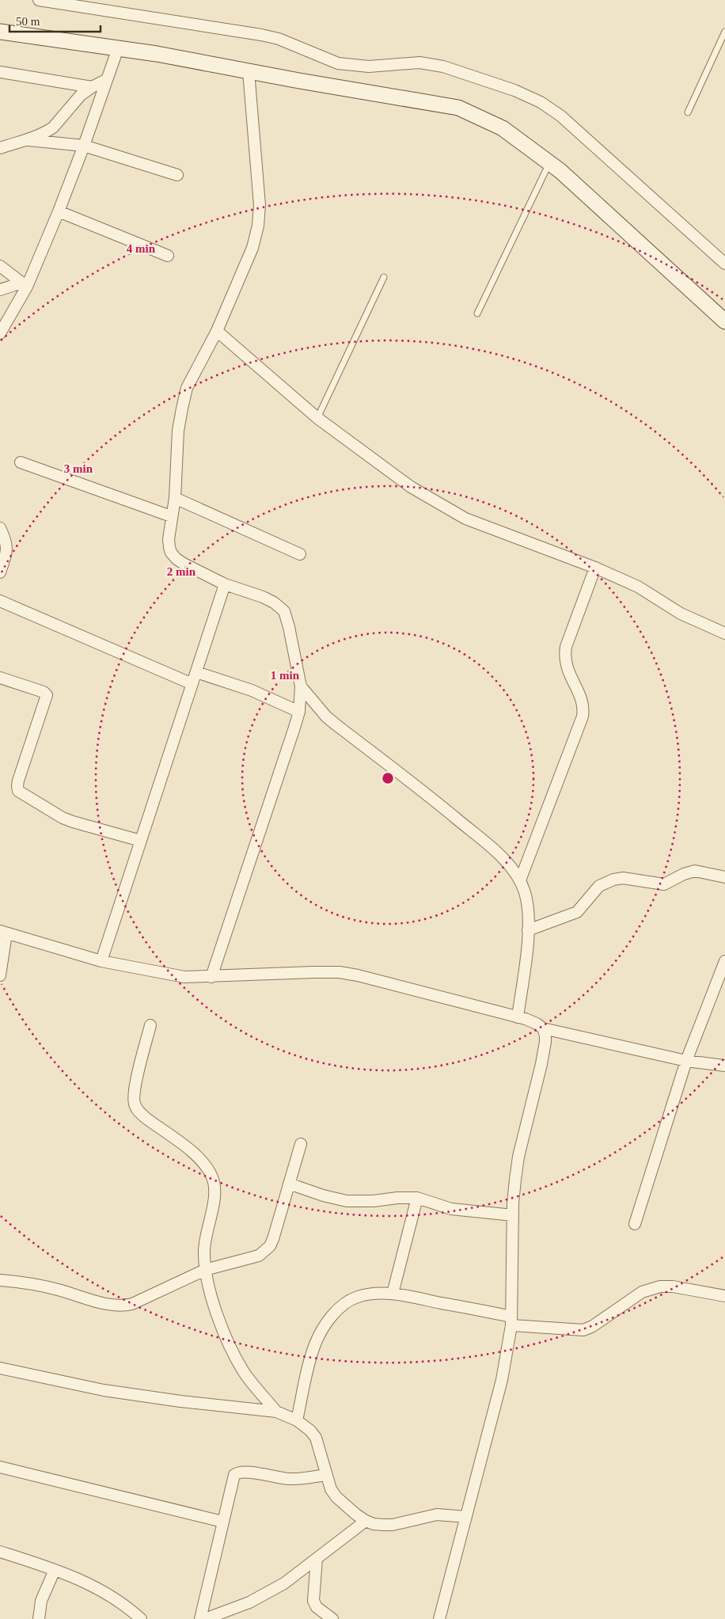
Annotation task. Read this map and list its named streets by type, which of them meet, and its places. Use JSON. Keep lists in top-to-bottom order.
{
  "scale_bar": "50 m",
  "rings": [
    "4 min",
    "3 min",
    "2 min",
    "1 min"
  ]
}
